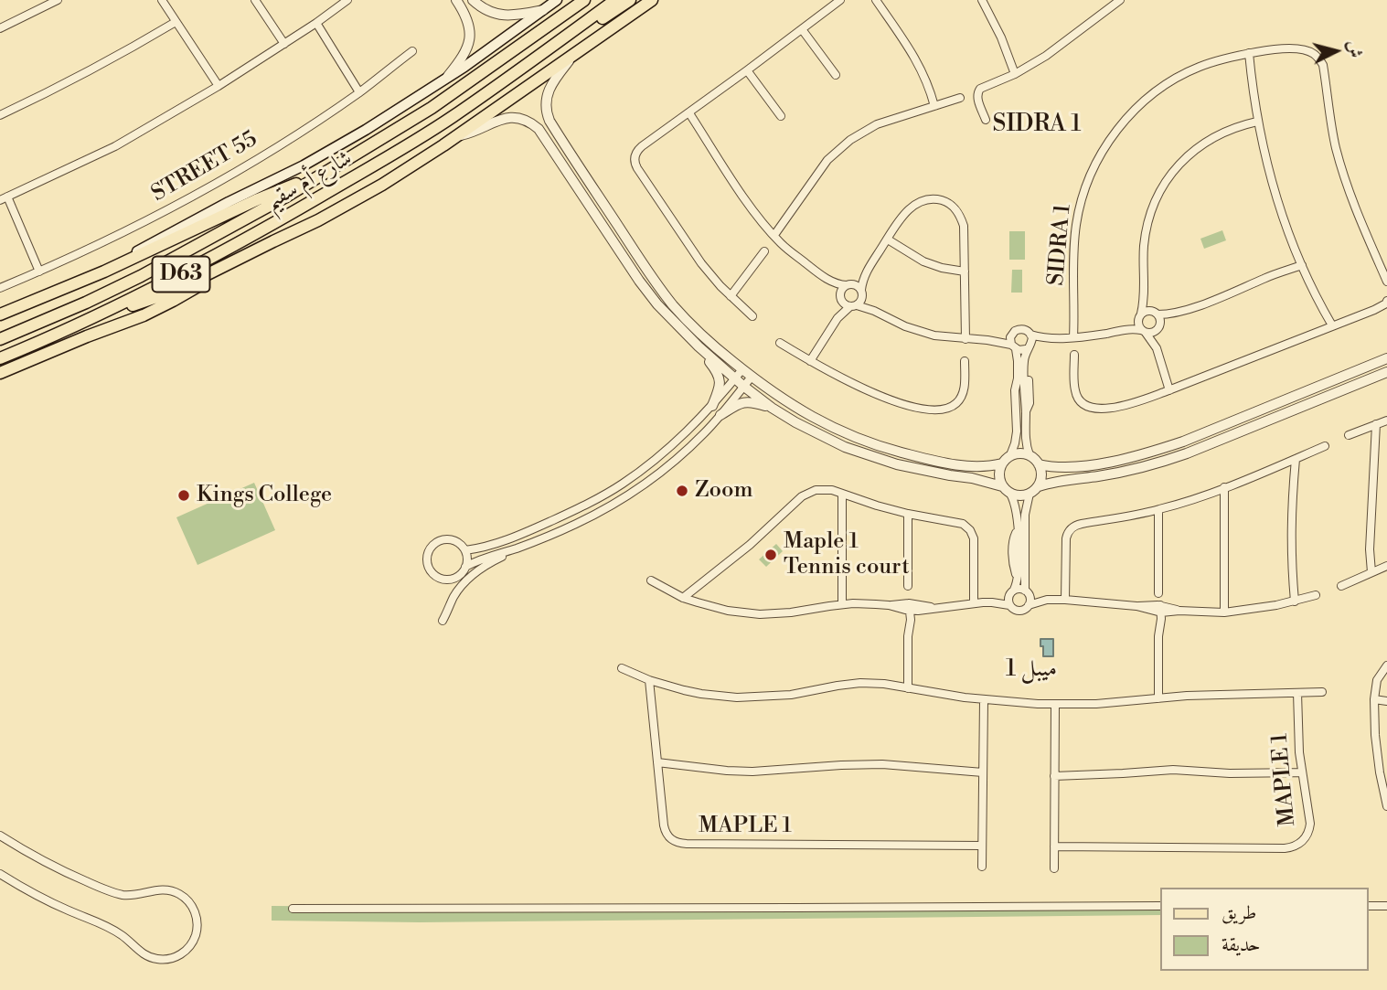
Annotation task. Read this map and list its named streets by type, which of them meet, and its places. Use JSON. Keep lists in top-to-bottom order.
{
  "streets": {
    "main road": ["شارع أم سقيم", "D63"],
    "street": ["STREET 55", "SIDRA 1", "MAPLE 1"]
  },
  "districts": ["SIDRA 1", "ميبل 1"],
  "places": ["Zoom", "Kings College", "Maple 1 Tennis court"],
  "legend": ["طريق", "حديقة"],
  "north": "right"
}
